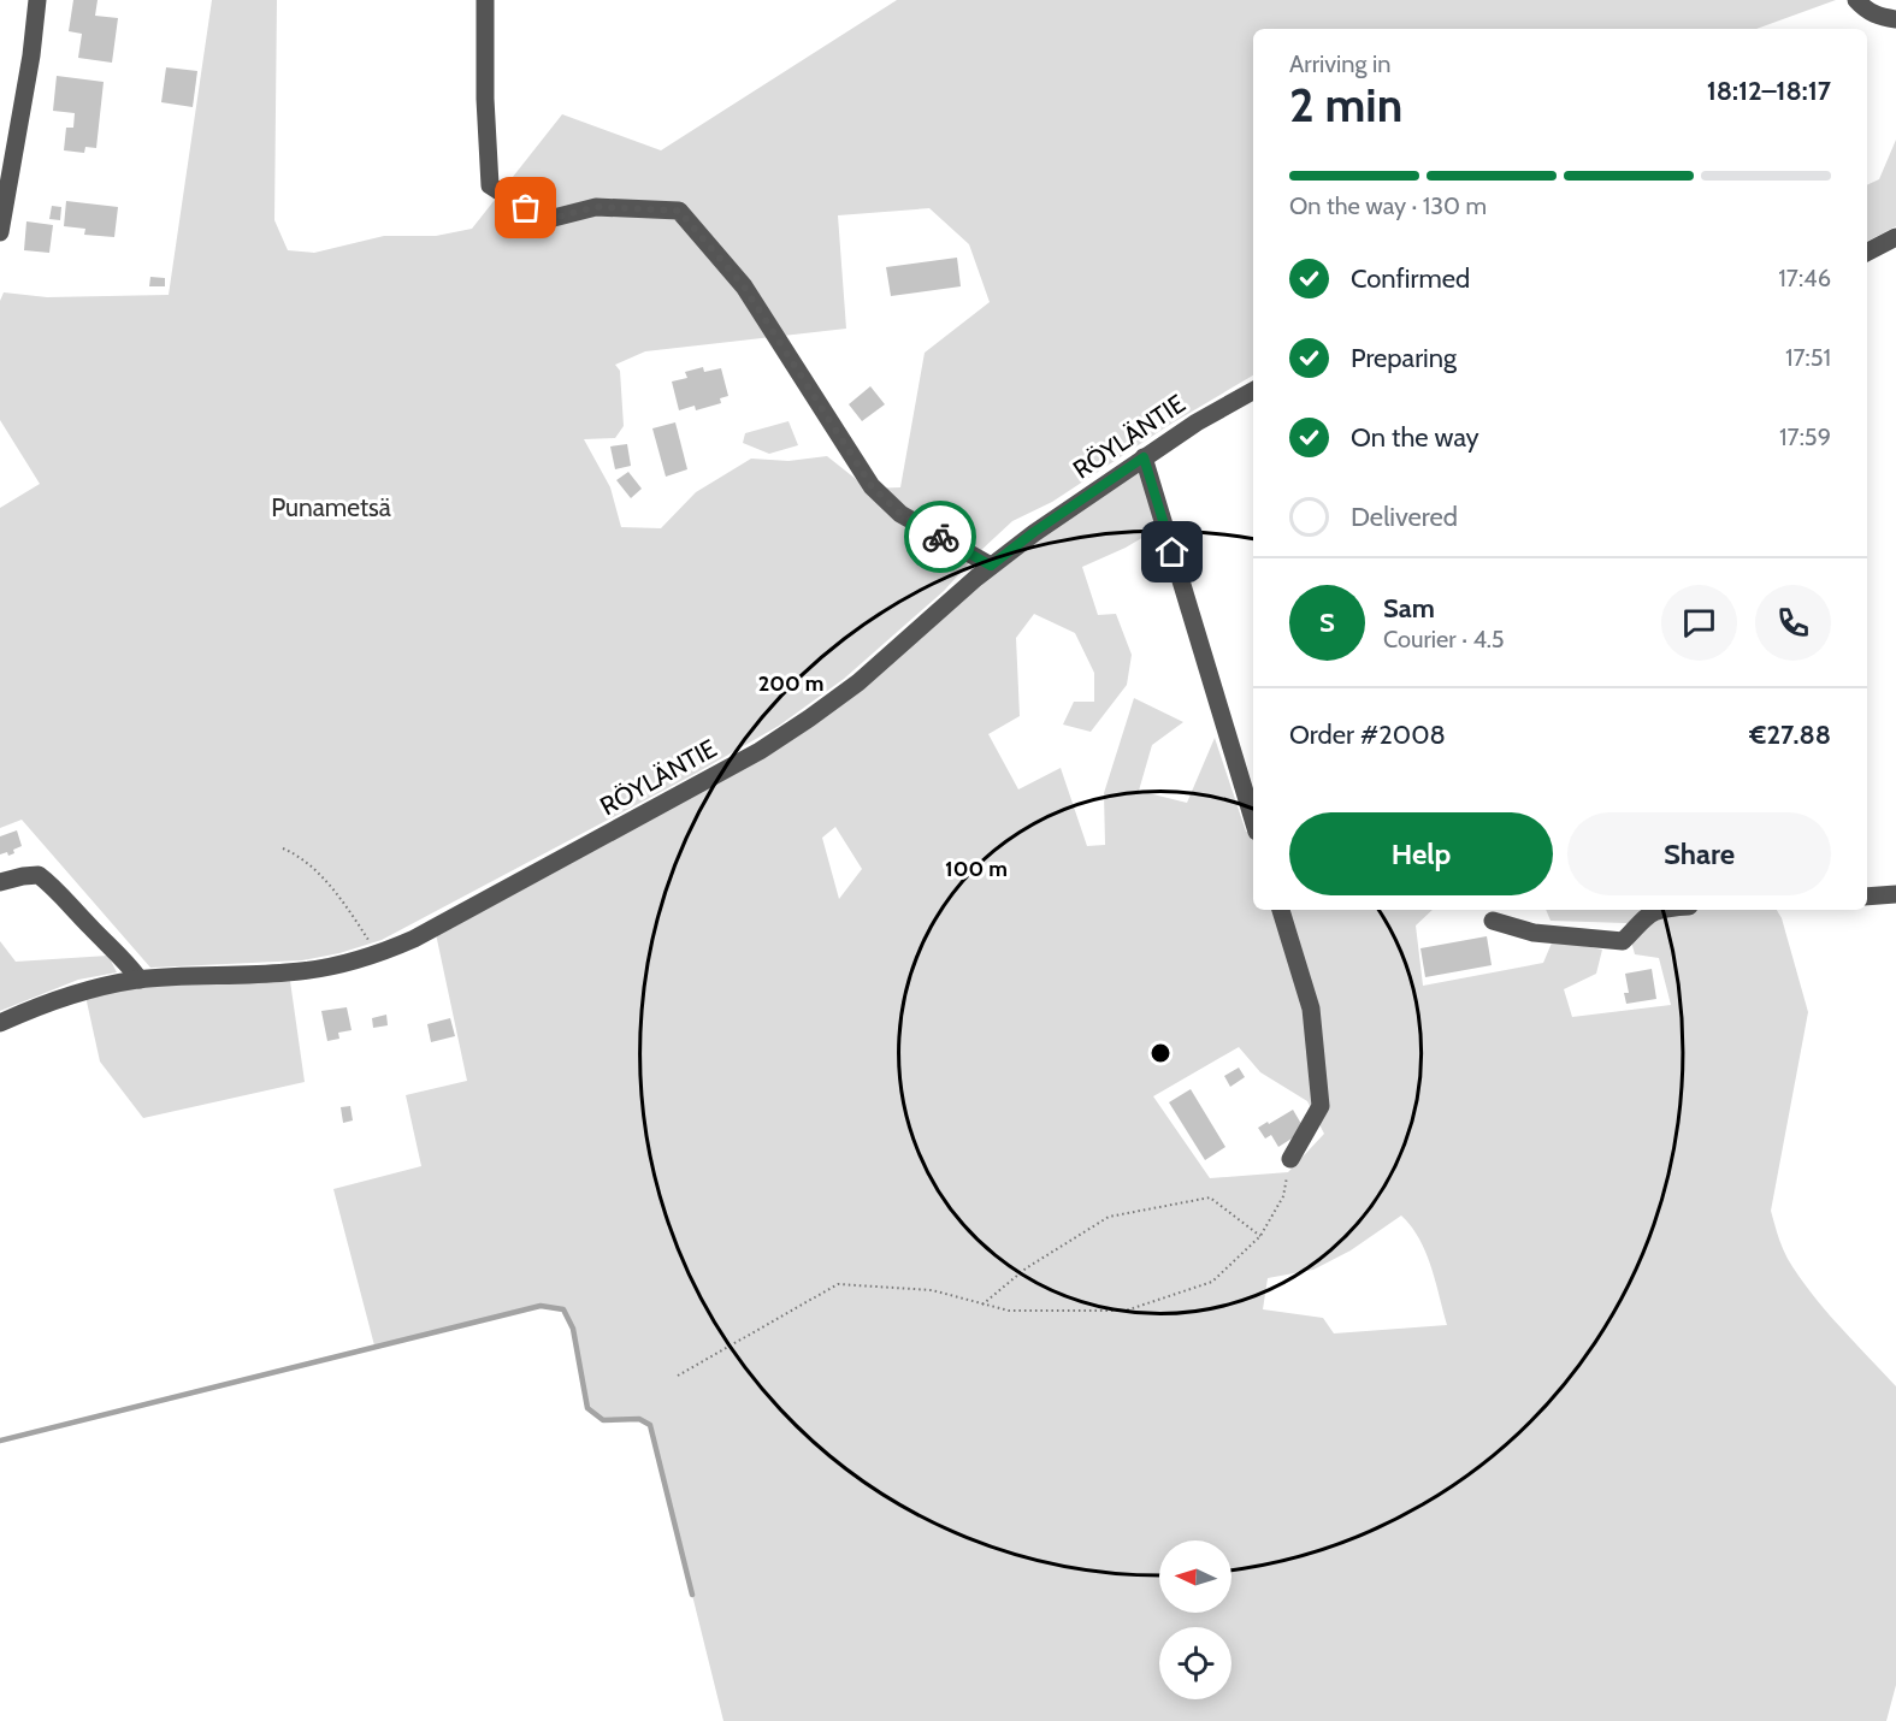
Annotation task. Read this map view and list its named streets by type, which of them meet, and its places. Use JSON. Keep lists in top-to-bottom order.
{
  "streets": {
    "street": ["RÖYLÄNTIE"]
  },
  "parks": ["Punametsä"],
  "north": "left",
  "page": {
    "heading": ["2 min", "Arriving in", "18:12–18:17"],
    "panel": [
      "Sam",
      "Courier · 4.5",
      "Order #2008",
      "€27.88"
    ],
    "bar": "On the way · 130 m",
    "list": [
      ["Confirmed", "17:46"],
      ["Preparing", "17:51"],
      ["On the way", "17:59"],
      "Delivered"
    ],
    "round": "S",
    "buttons": ["Help", "Share"]
  },
  "rings": ["200 m", "100 m"]
}
